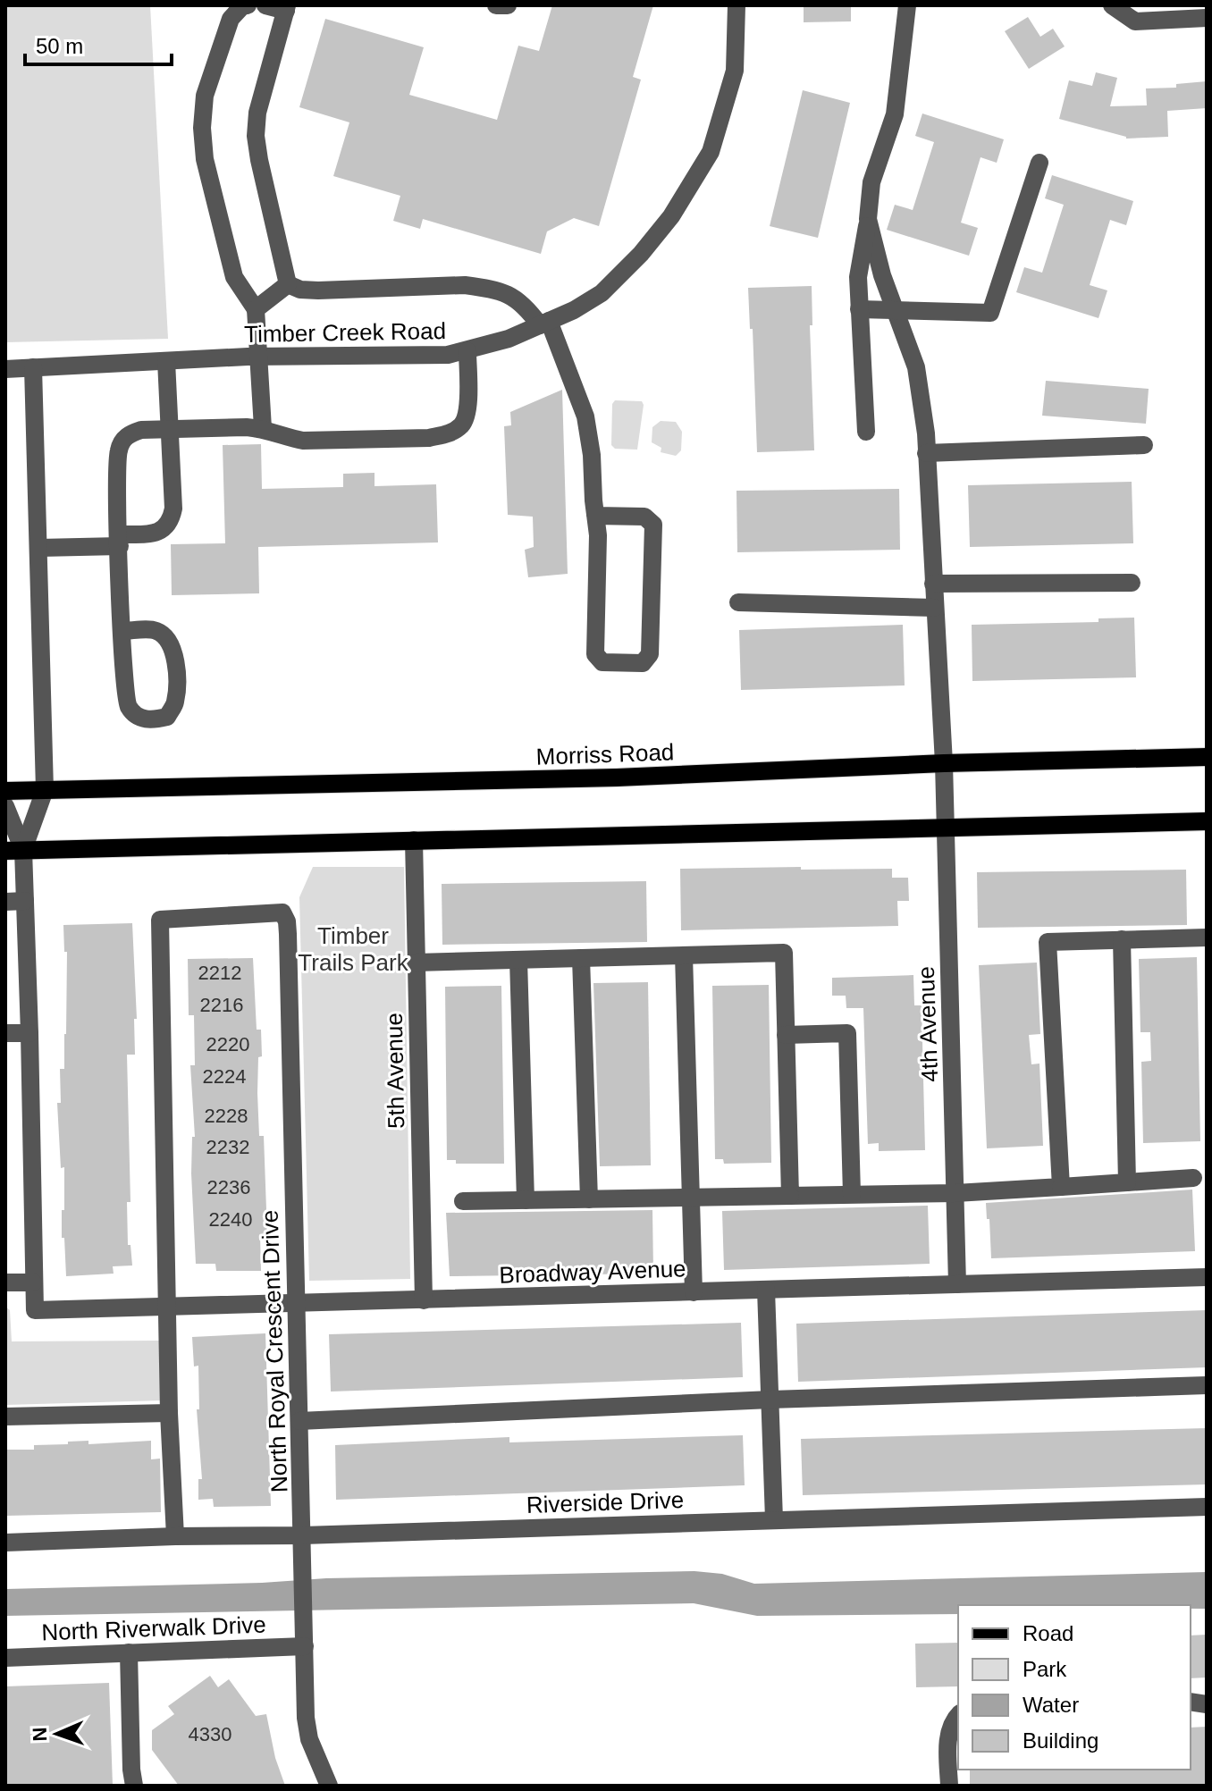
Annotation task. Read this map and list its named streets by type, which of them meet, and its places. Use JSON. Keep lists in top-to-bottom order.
{
  "streets": {
    "main road": ["Morriss Road"],
    "street": [
      "Timber Creek Road",
      "4th Avenue",
      "5th Avenue",
      "Broadway Avenue",
      "North Royal Crescent Drive",
      "Riverside Drive",
      "North Riverwalk Drive"
    ]
  },
  "crossings": [
    ["Morriss Road", "4th Avenue"],
    ["4th Avenue", "Broadway Avenue"],
    ["5th Avenue", "Broadway Avenue"],
    ["Broadway Avenue", "North Royal Crescent Drive"],
    ["North Royal Crescent Drive", "Riverside Drive"],
    ["North Royal Crescent Drive", "North Riverwalk Drive"]
  ],
  "parks": ["Timber Trails Park"],
  "house_numbers": [
    "2212",
    "2216",
    "2220",
    "2224",
    "2228",
    "2232",
    "2236",
    "2240",
    "4330"
  ],
  "legend": [
    "Road",
    "Park",
    "Water",
    "Building"
  ],
  "scale_bar": "50 m",
  "north": "left"
}
